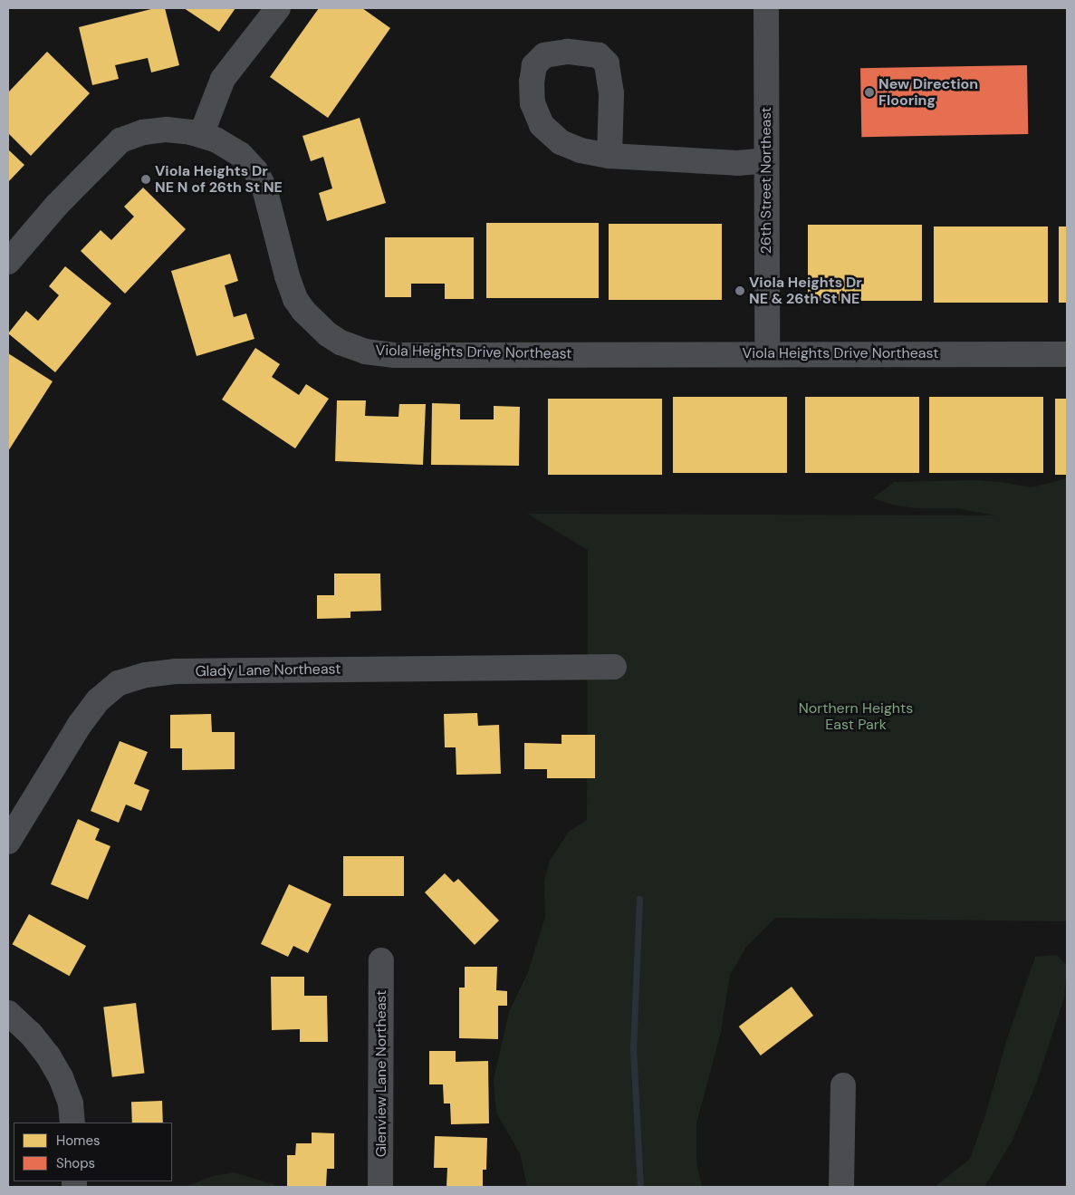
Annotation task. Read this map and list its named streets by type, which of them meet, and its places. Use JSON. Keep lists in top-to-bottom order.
{
  "streets": {
    "street": [
      "26th Street Northeast",
      "Viola Heights Drive Northeast",
      "Glady Lane Northeast",
      "Glenview Lane Northeast"
    ]
  },
  "crossings": [
    ["26th Street Northeast", "Viola Heights Drive Northeast"]
  ],
  "parks": ["Northern Heights East Park"],
  "places": ["New Direction Flooring", "Viola Heights Dr NE N of 26th St NE", "Viola Heights Dr NE & 26th St NE"],
  "legend": ["Homes", "Shops"]
}
